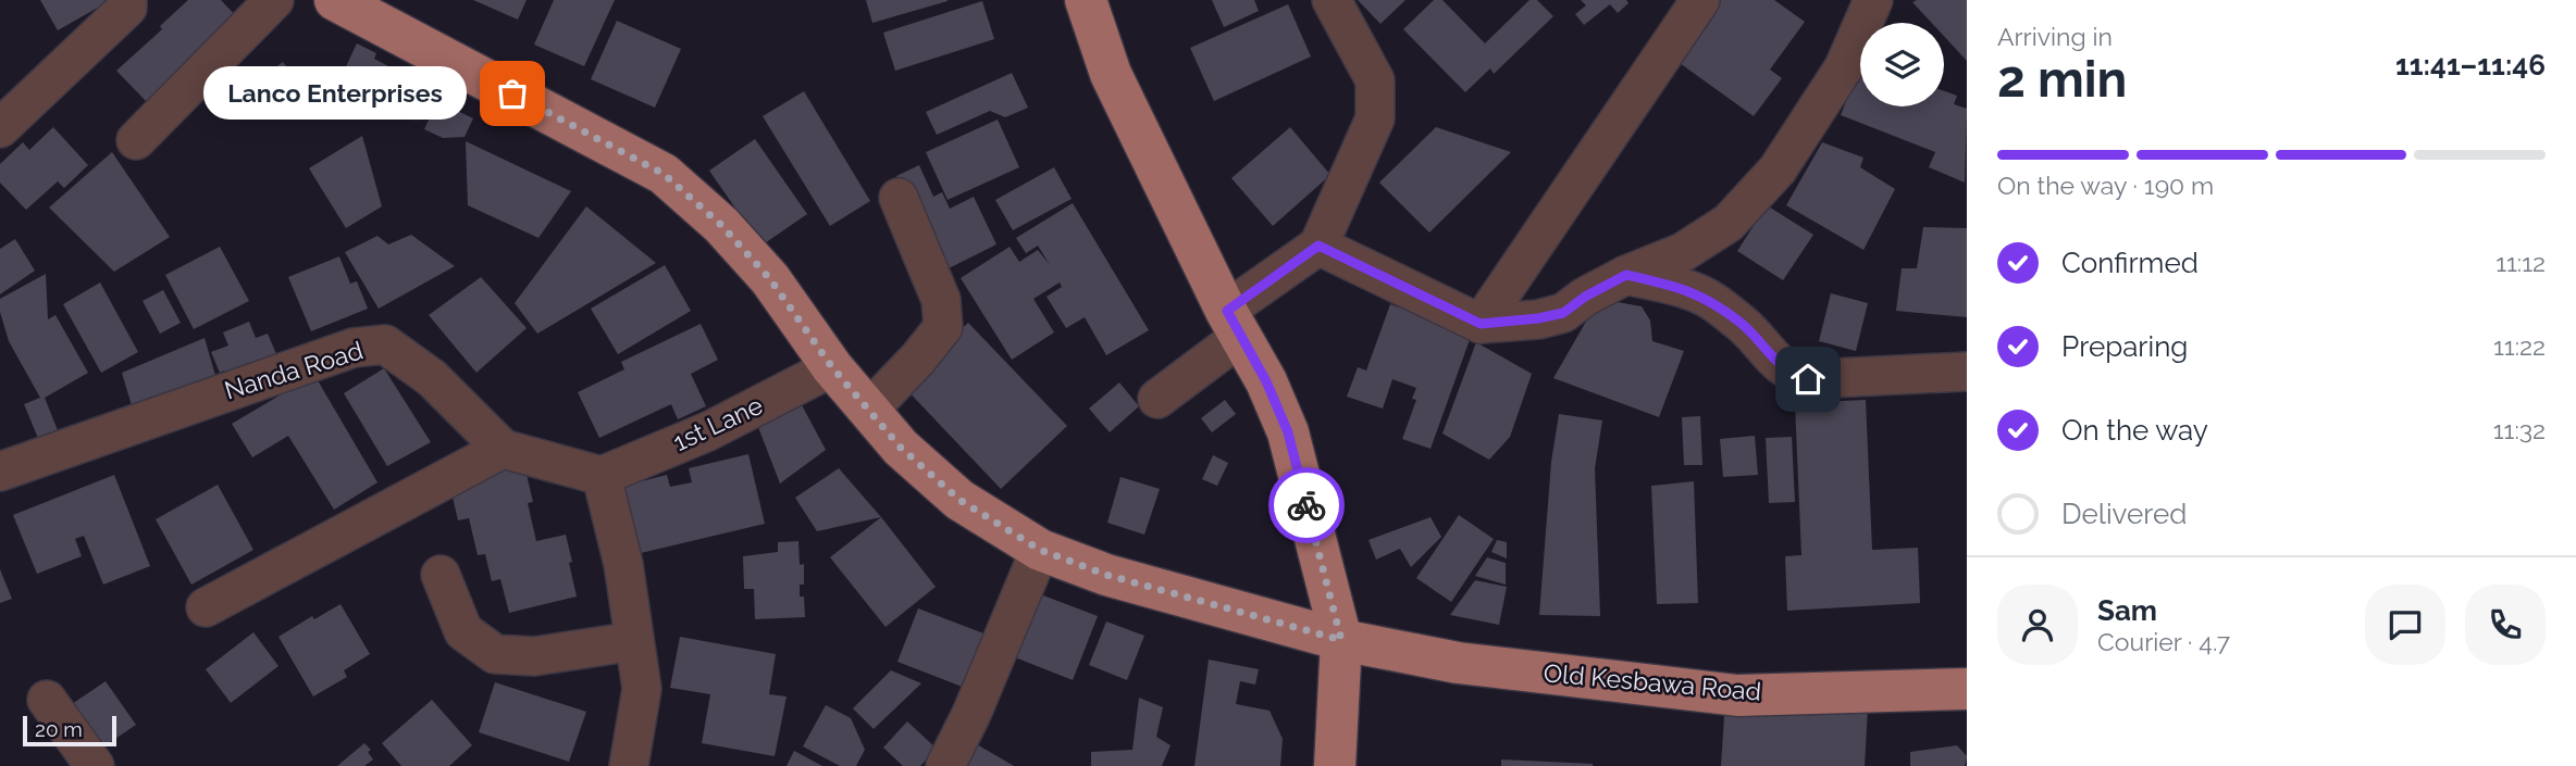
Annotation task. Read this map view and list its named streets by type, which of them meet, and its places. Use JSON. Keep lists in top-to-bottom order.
{
  "streets": {
    "main road": ["Old Kesbawa Road"],
    "street": ["Nanda Road", "1st Lane"]
  },
  "crossings": [
    ["Nanda Road", "1st Lane"],
    ["1st Lane", "Old Kesbawa Road"]
  ],
  "places": ["Lanco Enterprises"],
  "scale_bar": "20 m",
  "page": {
    "heading": ["2 min", "Arriving in", "11:41–11:46"],
    "panel": ["Sam", "Courier · 4.7"],
    "bubble": "Lanco Enterprises",
    "bar": "On the way · 190 m",
    "list": [
      ["Confirmed", "11:12"],
      ["Preparing", "11:22"],
      ["On the way", "11:32"],
      "Delivered"
    ],
    "scale": "20 m"
  }
}
